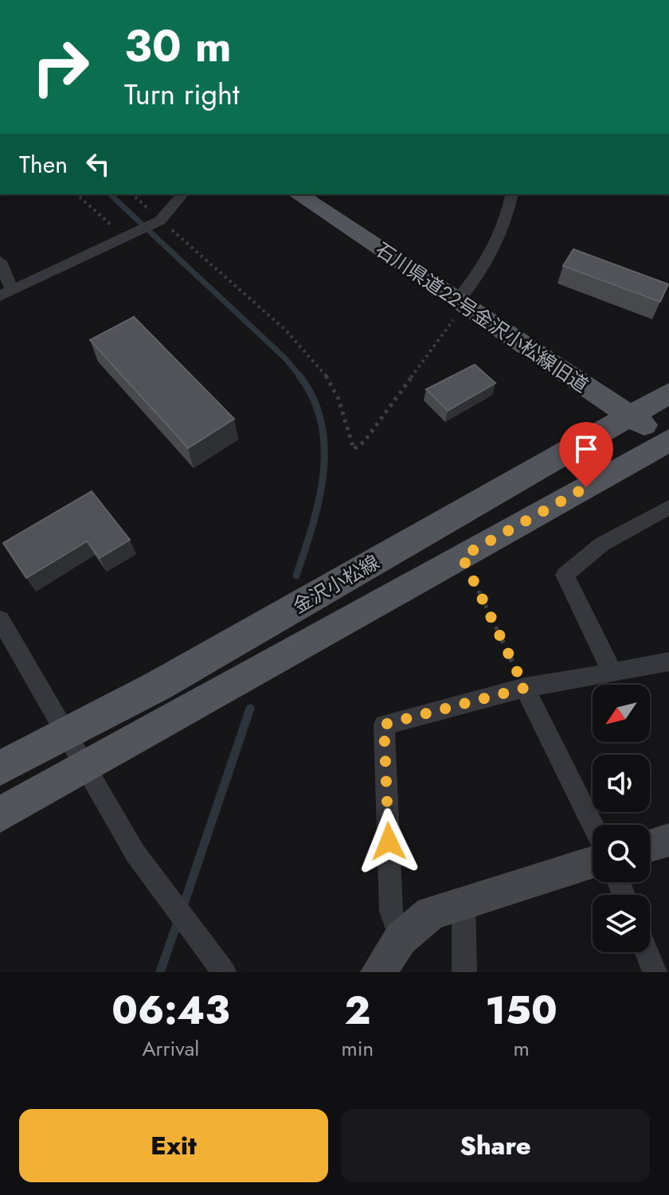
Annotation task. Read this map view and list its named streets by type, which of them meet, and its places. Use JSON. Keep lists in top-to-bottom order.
{
  "streets": {
    "main road": ["石川県道22号金沢小松線旧道", "金沢小松線"]
  },
  "crossings": [
    ["石川県道22号金沢小松線旧道", "金沢小松線"]
  ],
  "north": "bottom left",
  "page": {
    "turn": ["30 m", "Turn right"],
    "then": "Then",
    "eta": [
      "06:43",
      "Arrival",
      "2",
      "min",
      "150",
      "m"
    ],
    "buttons": ["Exit", "Share"]
  }
}
